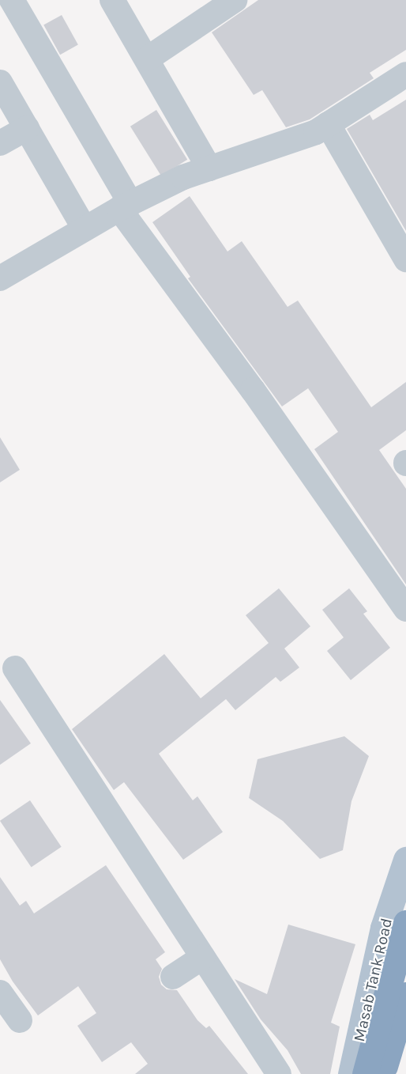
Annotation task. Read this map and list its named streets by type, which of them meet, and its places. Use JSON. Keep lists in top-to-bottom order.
{
  "streets": {
    "main road": ["Masab Tank Road"]
  }
}
